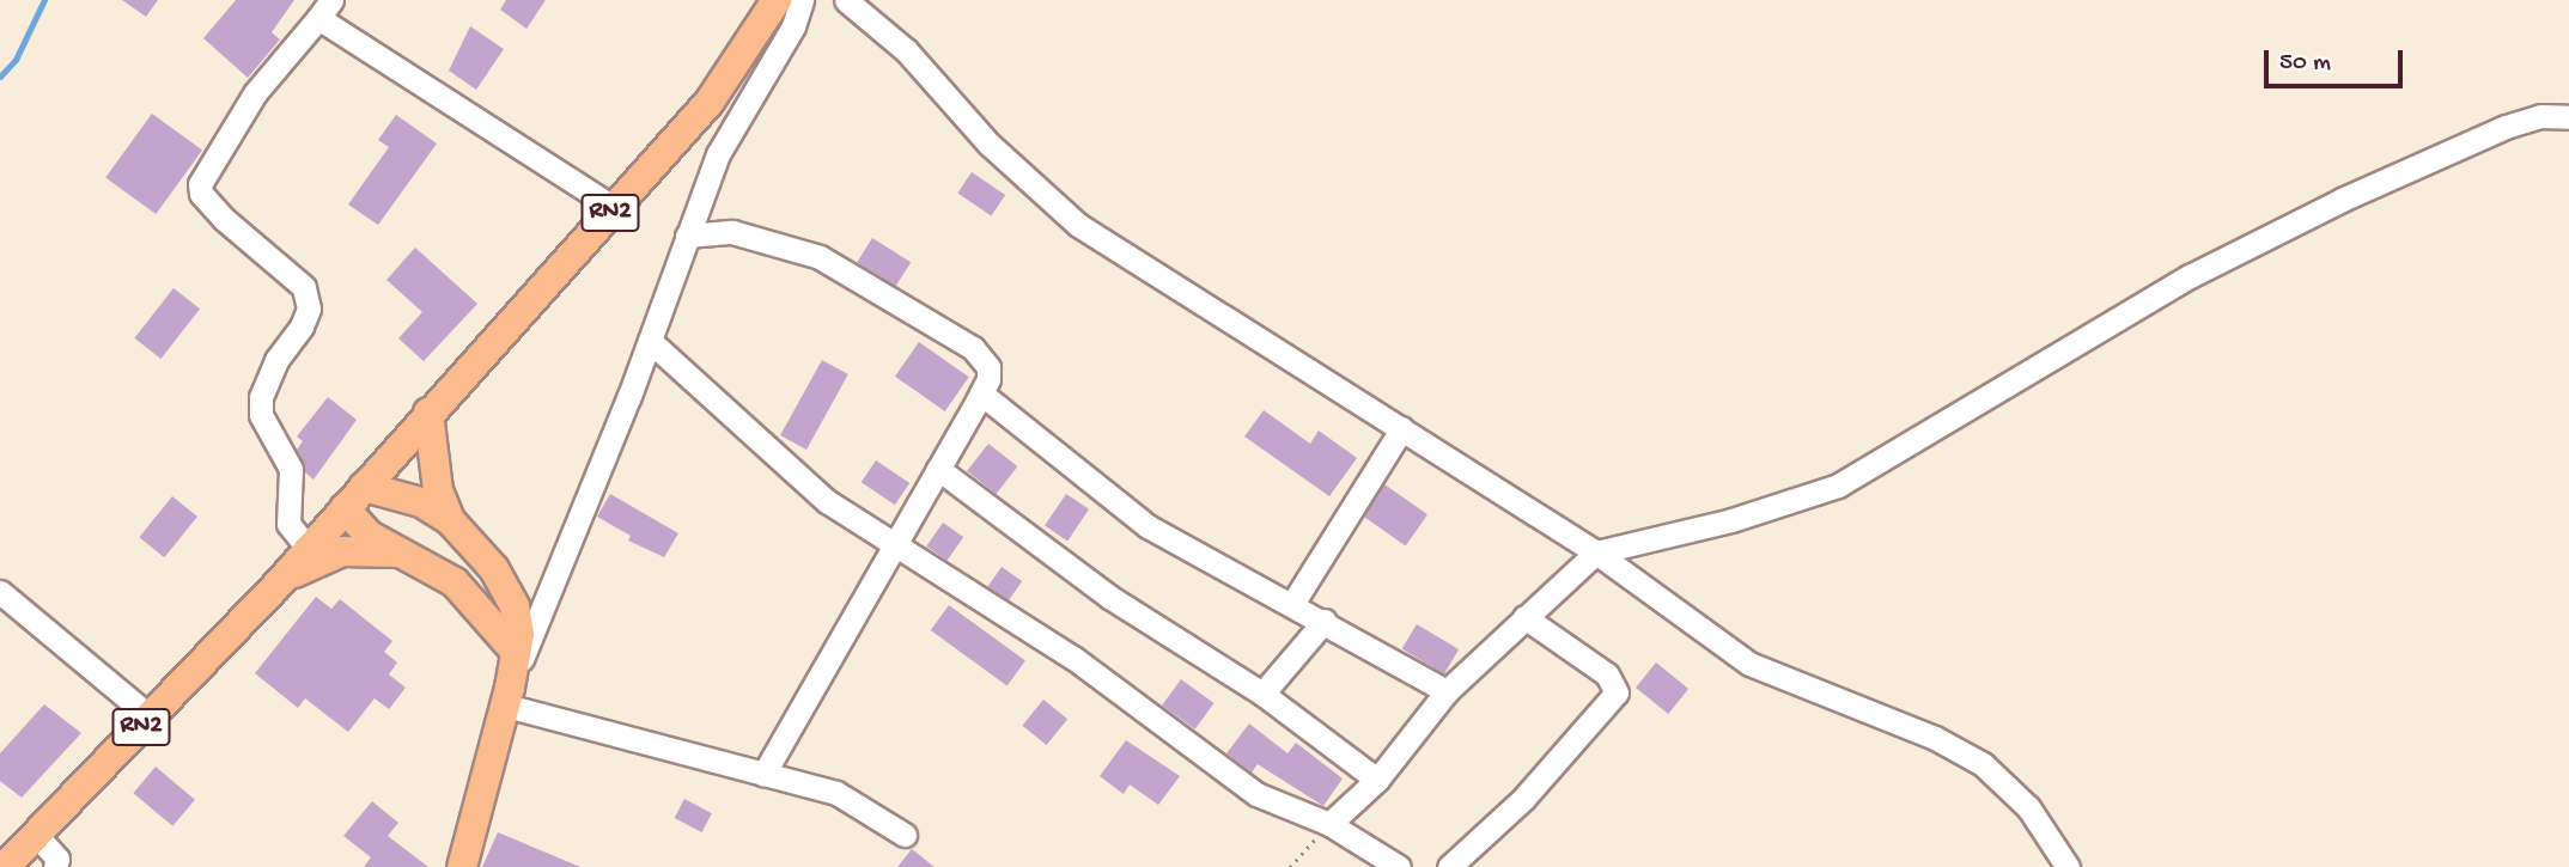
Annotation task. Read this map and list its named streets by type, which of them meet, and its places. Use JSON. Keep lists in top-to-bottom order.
{
  "streets": {
    "main road": ["RN2"]
  },
  "scale_bar": "50 m"
}
